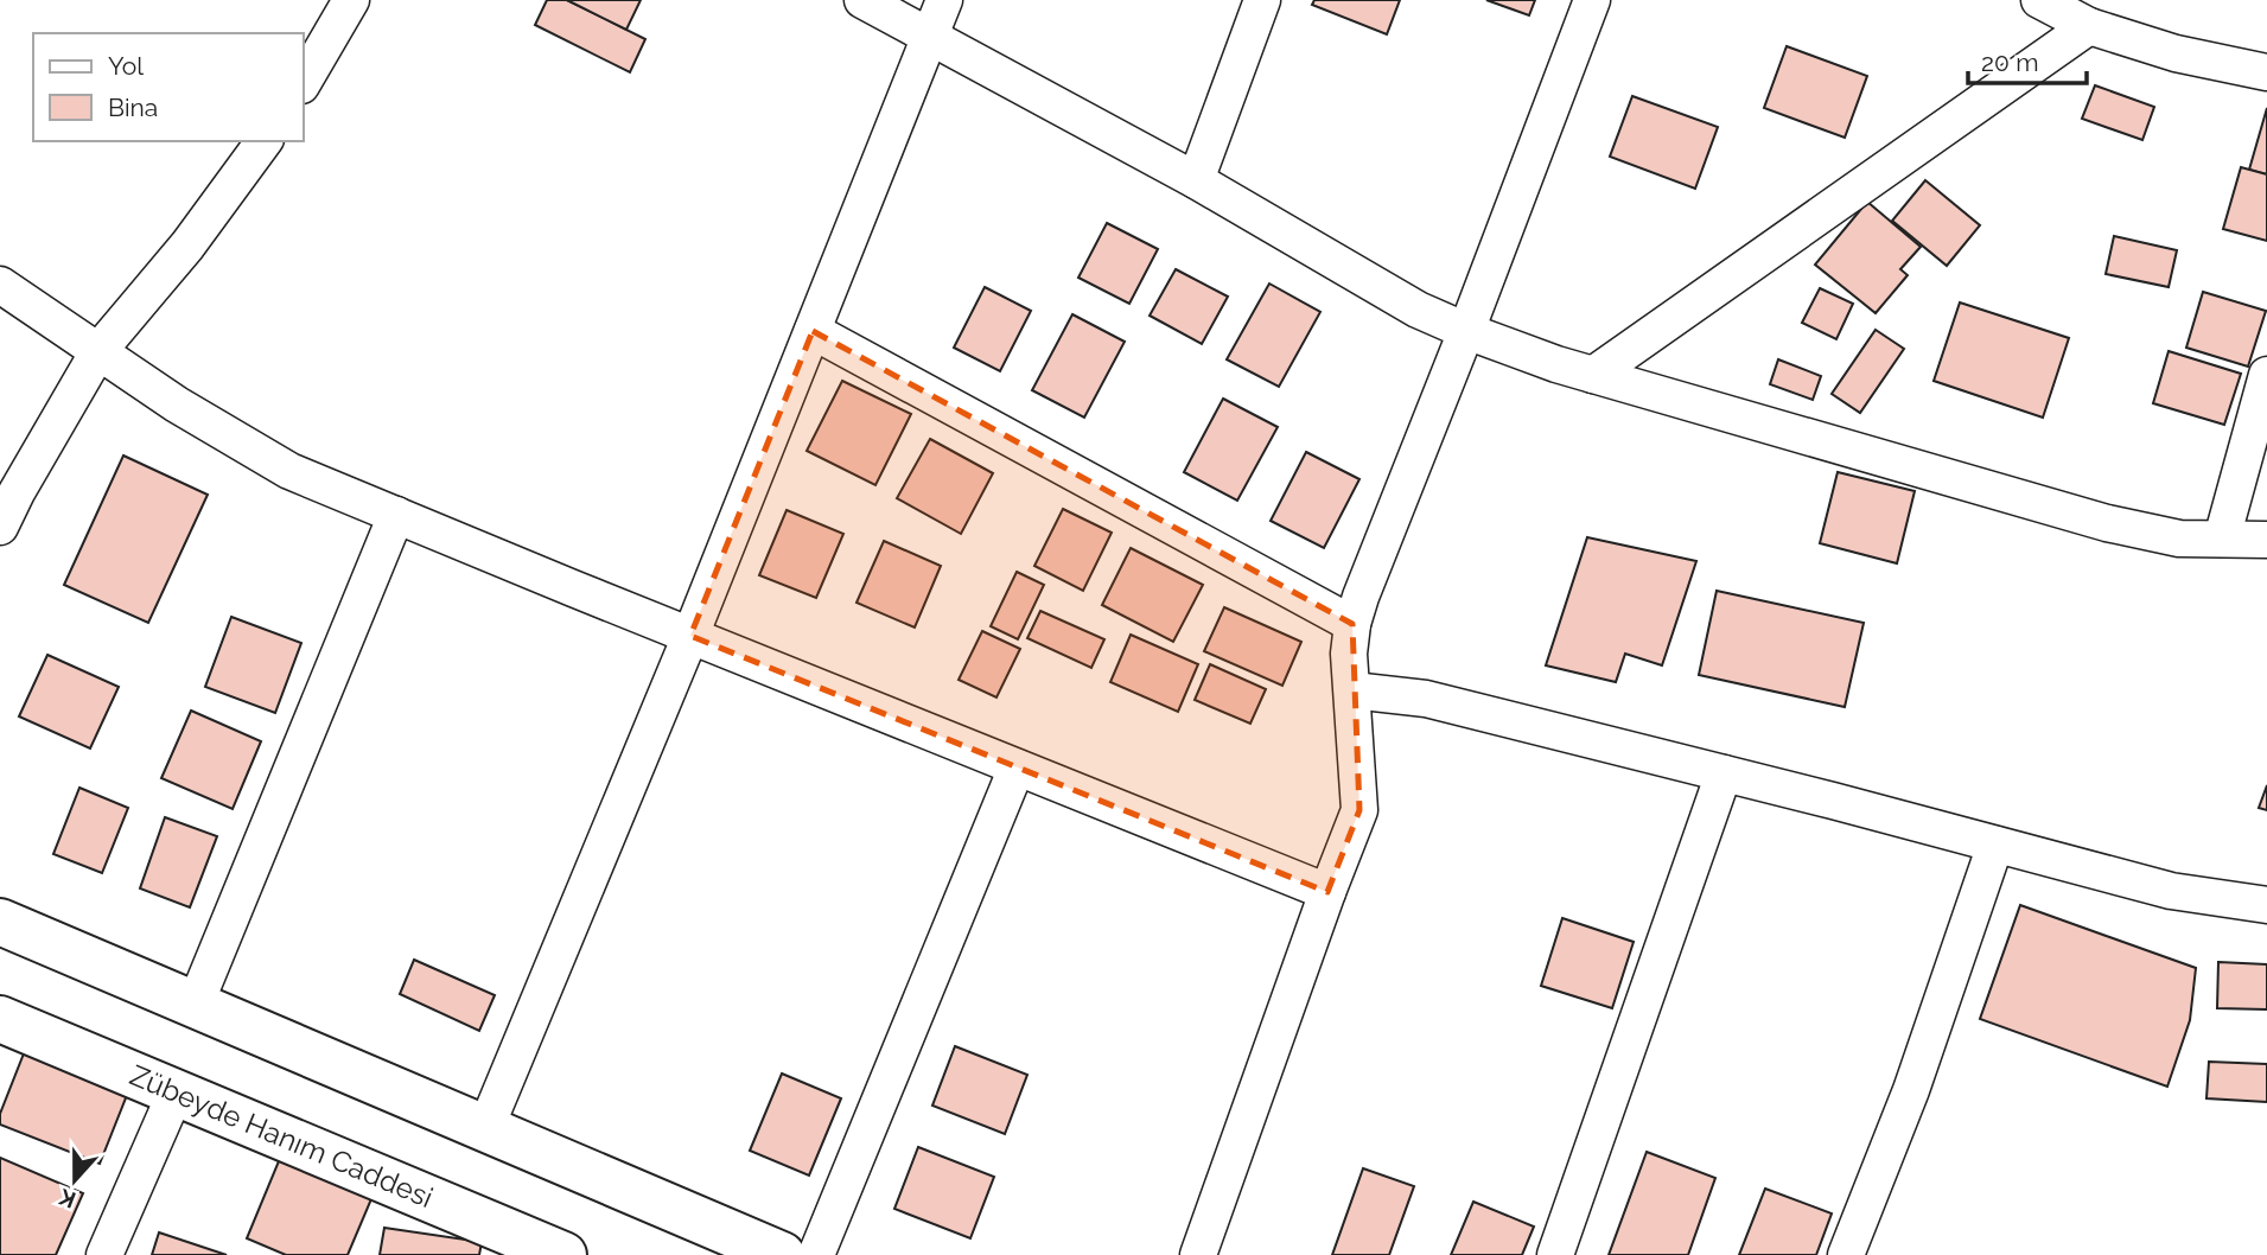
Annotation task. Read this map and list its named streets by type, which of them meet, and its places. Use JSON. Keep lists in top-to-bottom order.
{
  "streets": {
    "main road": ["Zübeyde Hanım Caddesi"]
  },
  "legend": ["Yol", "Bina"],
  "scale_bar": "20 m",
  "north": "bottom"
}
